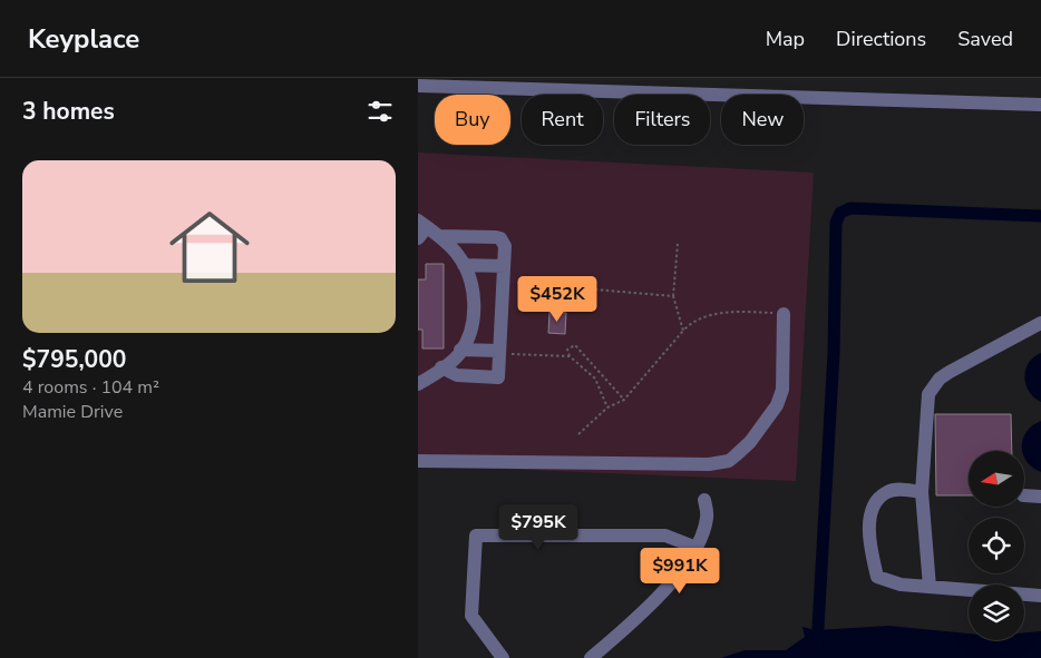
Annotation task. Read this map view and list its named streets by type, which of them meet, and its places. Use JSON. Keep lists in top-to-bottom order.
{
  "north": "left",
  "page": {
    "header": "Keyplace",
    "nav": ["Map", "Directions", "Saved"],
    "heading": "3 homes",
    "chip": [
      "Buy",
      "Rent",
      "Filters",
      "New"
    ],
    "list": [
      {
        "name": "$795,000",
        "note": "4 rooms · 104 m² · Mamie Drive"
      }
    ],
    "price": ["$452K", "$795K", "$991K"]
  }
}
